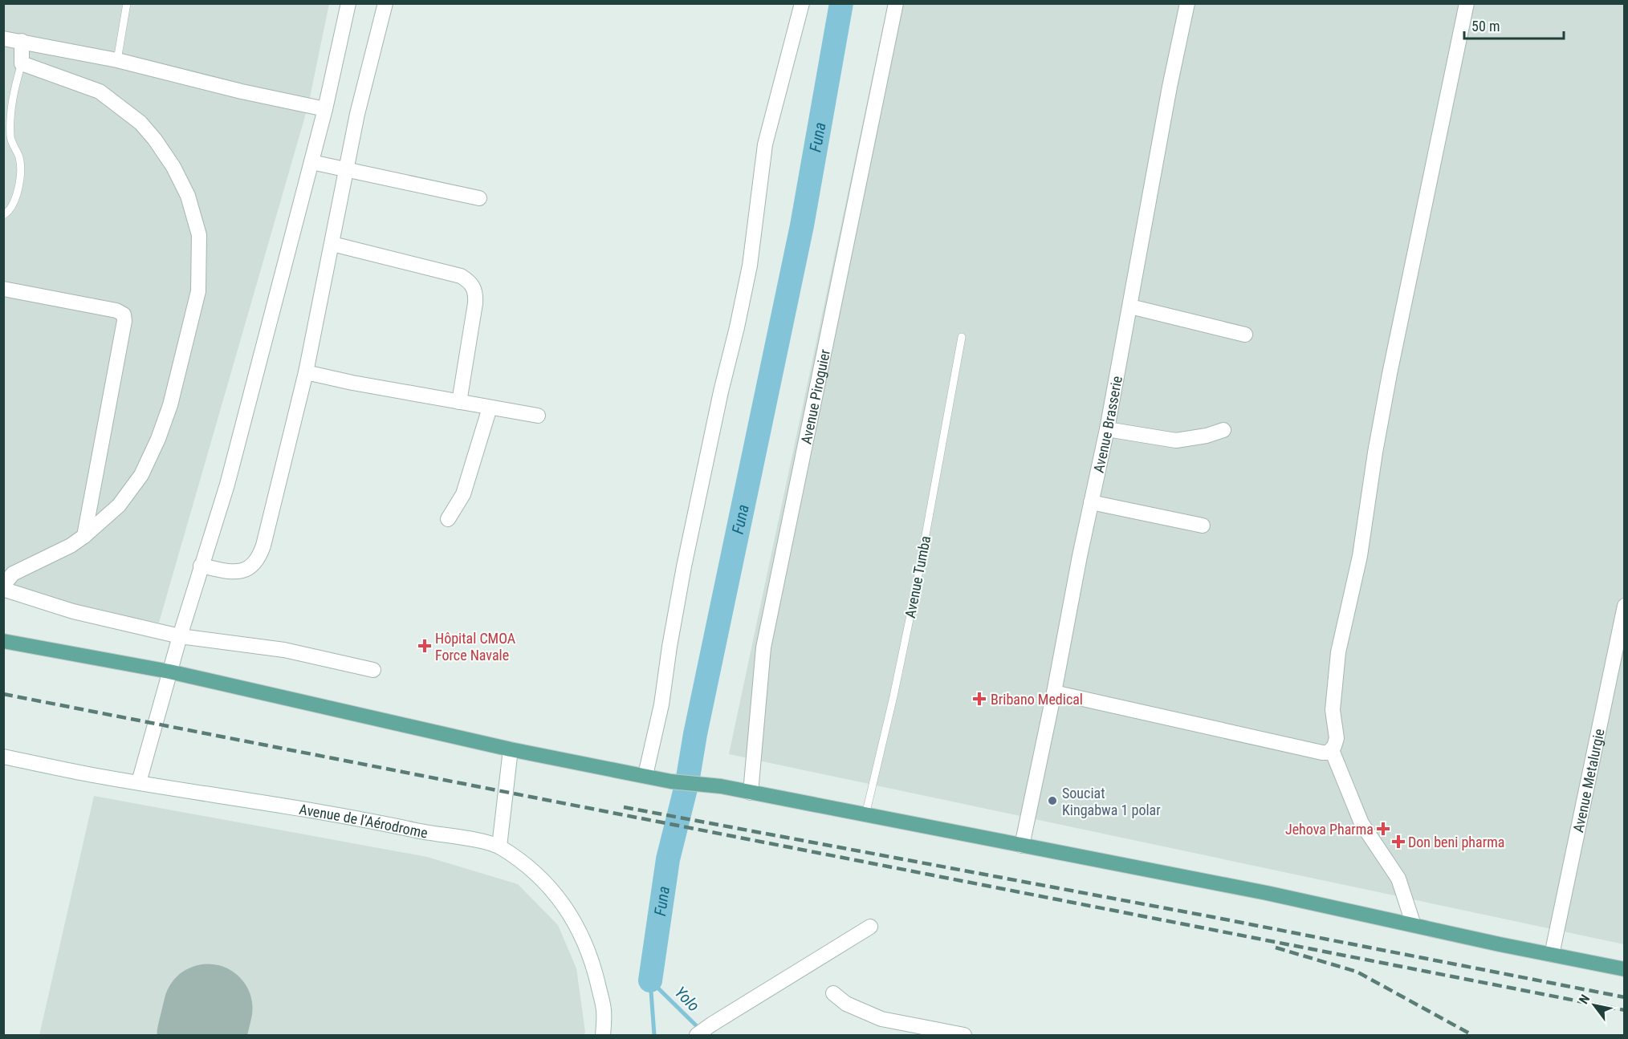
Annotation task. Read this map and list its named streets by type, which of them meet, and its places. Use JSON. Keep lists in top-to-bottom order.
{
  "streets": {
    "street": [
      "Avenue Piroguier",
      "Avenue Brasserie",
      "Avenue Metalurgie",
      "Avenue de l’Aérodrome"
    ],
    "lane": ["Avenue Tumba"]
  },
  "water": ["Funa", "Yolo"],
  "places": {
    "health": [
      "Hôpital CMOA Force Navale",
      "Bribano Medical",
      "Jehova Pharma",
      "Don beni pharma"
    ],
    "other": ["Souciat Kingabwa 1 polar"]
  },
  "scale_bar": "50 m",
  "north": "top left"
}
